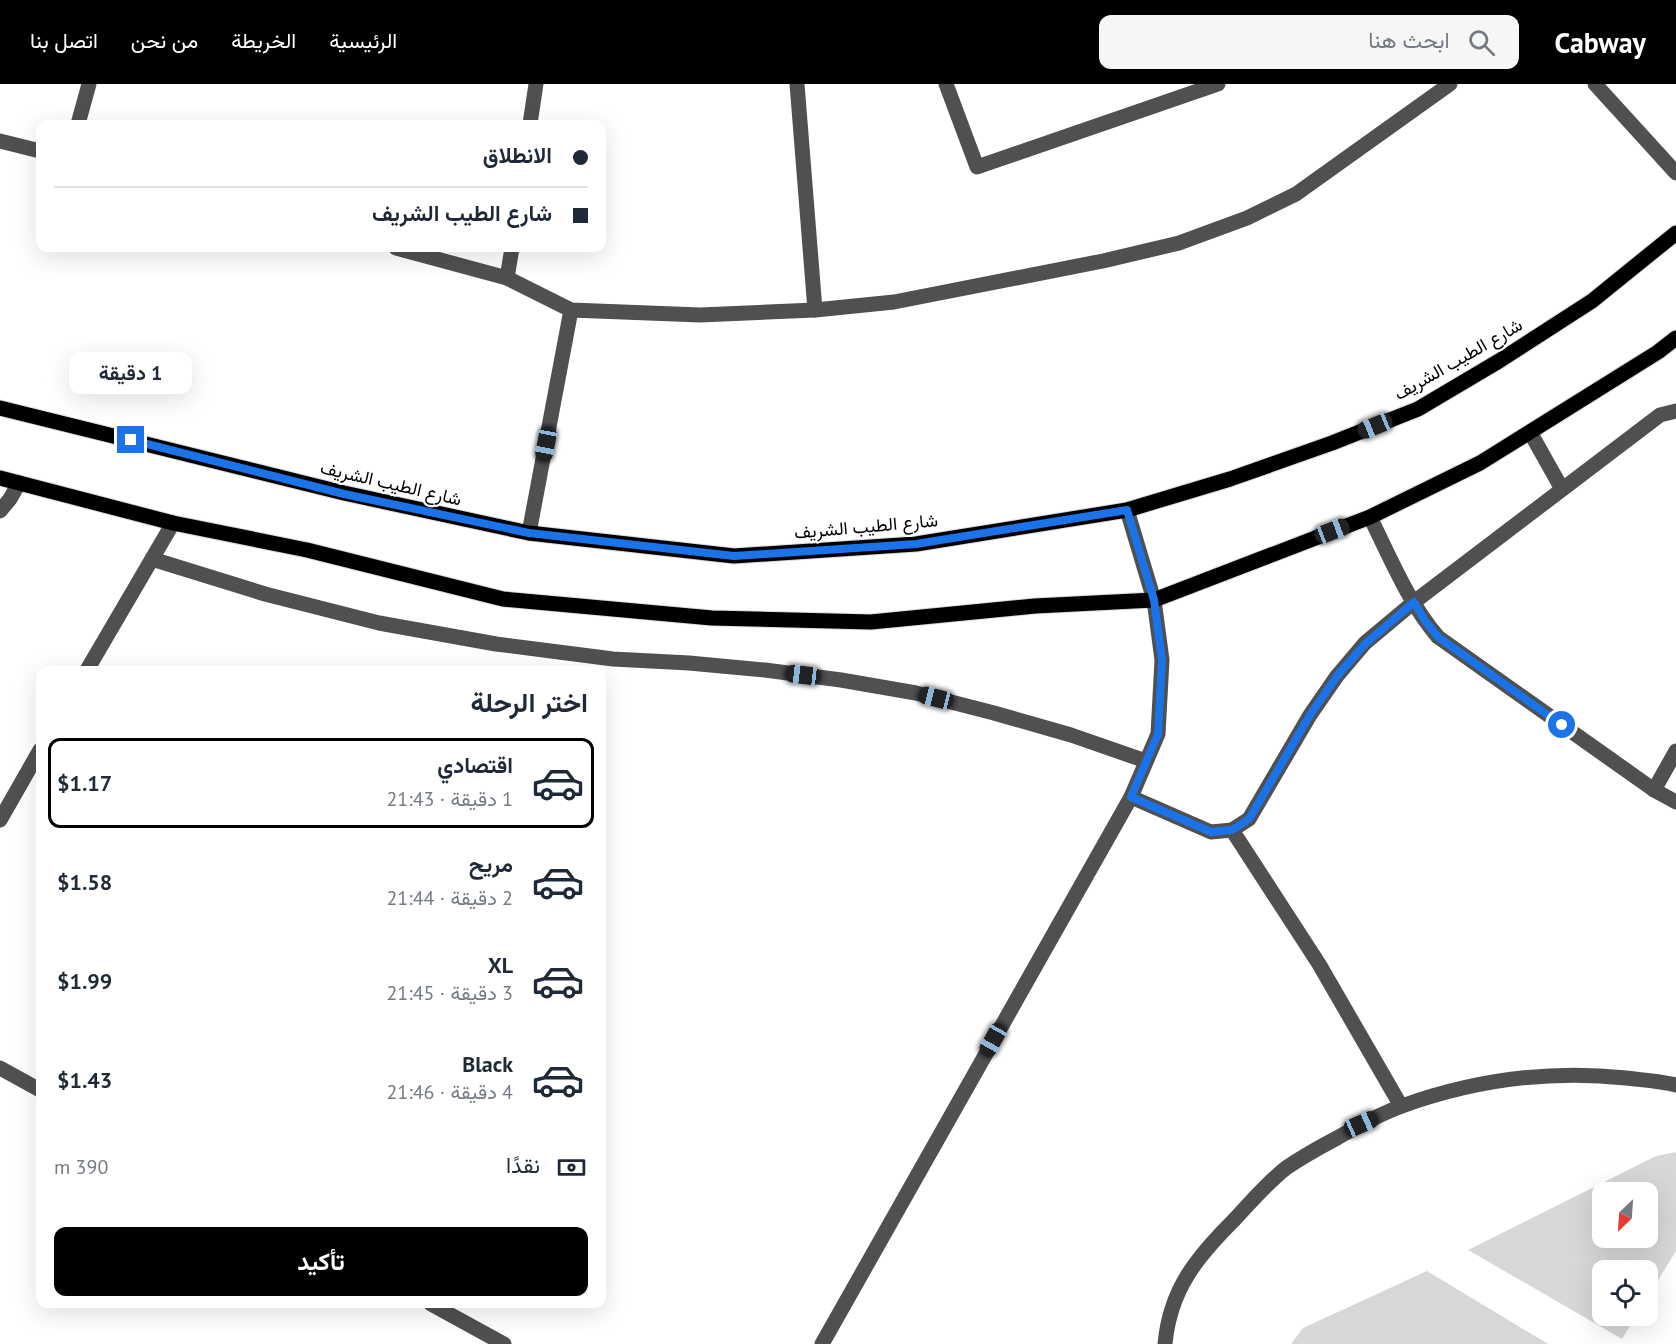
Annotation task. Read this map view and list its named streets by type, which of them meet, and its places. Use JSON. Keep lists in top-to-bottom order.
{
  "streets": {
    "main road": ["شارع الطيب الشريف"]
  },
  "north": "bottom left",
  "page": {
    "header": "Cabway",
    "search": "ابحث هنا",
    "nav": [
      "الرئيسية",
      "الخريطة",
      "من نحن",
      "اتصل بنا"
    ],
    "banner": ["الانطلاق", "شارع الطيب الشريف"],
    "bubble": "1 دقيقة",
    "heading": "اختر الرحلة",
    "list": [
      {
        "name": "اقتصادي",
        "note": "1 دقيقة · 21:43",
        "value": "$1.17"
      },
      {
        "name": "مريح",
        "note": "2 دقيقة · 21:44",
        "value": "$1.58"
      },
      {
        "name": "XL",
        "note": "3 دقيقة · 21:45",
        "value": "$1.99"
      },
      {
        "name": "Black",
        "note": "4 دقيقة · 21:46",
        "value": "$1.43"
      }
    ],
    "pay": ["نقدًا", "390 m"],
    "buttons": "تأكيد"
  }
}
